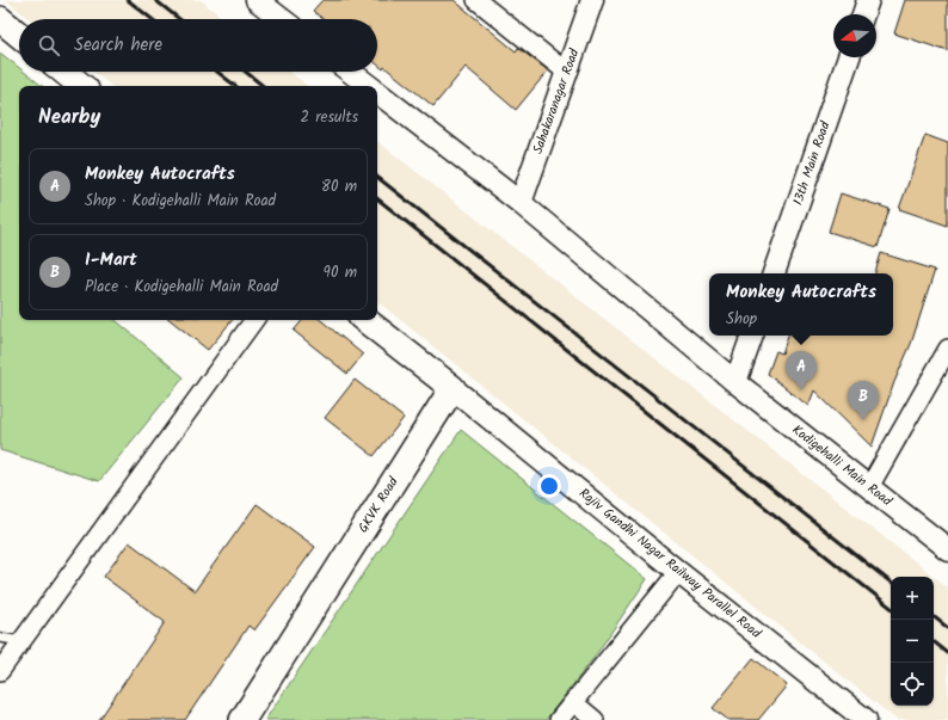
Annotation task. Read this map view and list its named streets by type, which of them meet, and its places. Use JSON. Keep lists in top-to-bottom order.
{
  "streets": {
    "main road": ["GKVK Road"],
    "street": [
      "Sahakaranagar Road",
      "13th Main Road",
      "Kodigehalli Main Road",
      "Rajiv Gandhi Nagar Railway Parallel Road"
    ]
  },
  "crossings": [
    ["Sahakaranagar Road", "Kodigehalli Main Road"],
    ["GKVK Road", "Rajiv Gandhi Nagar Railway Parallel Road"]
  ],
  "north": "left",
  "page": {
    "search": "Search here",
    "heading": ["Nearby", "2 results"],
    "list": [
      {
        "mark": "A",
        "name": "Monkey Autocrafts",
        "note": "Shop · Kodigehalli Main Road",
        "value": "80 m"
      },
      {
        "mark": "B",
        "name": "I-Mart",
        "note": "Place · Kodigehalli Main Road",
        "value": "90 m"
      }
    ],
    "popup": ["Monkey Autocrafts", "Shop"],
    "pins": ["A", "B"],
    "map_buttons": ["+", "−"]
  }
}
